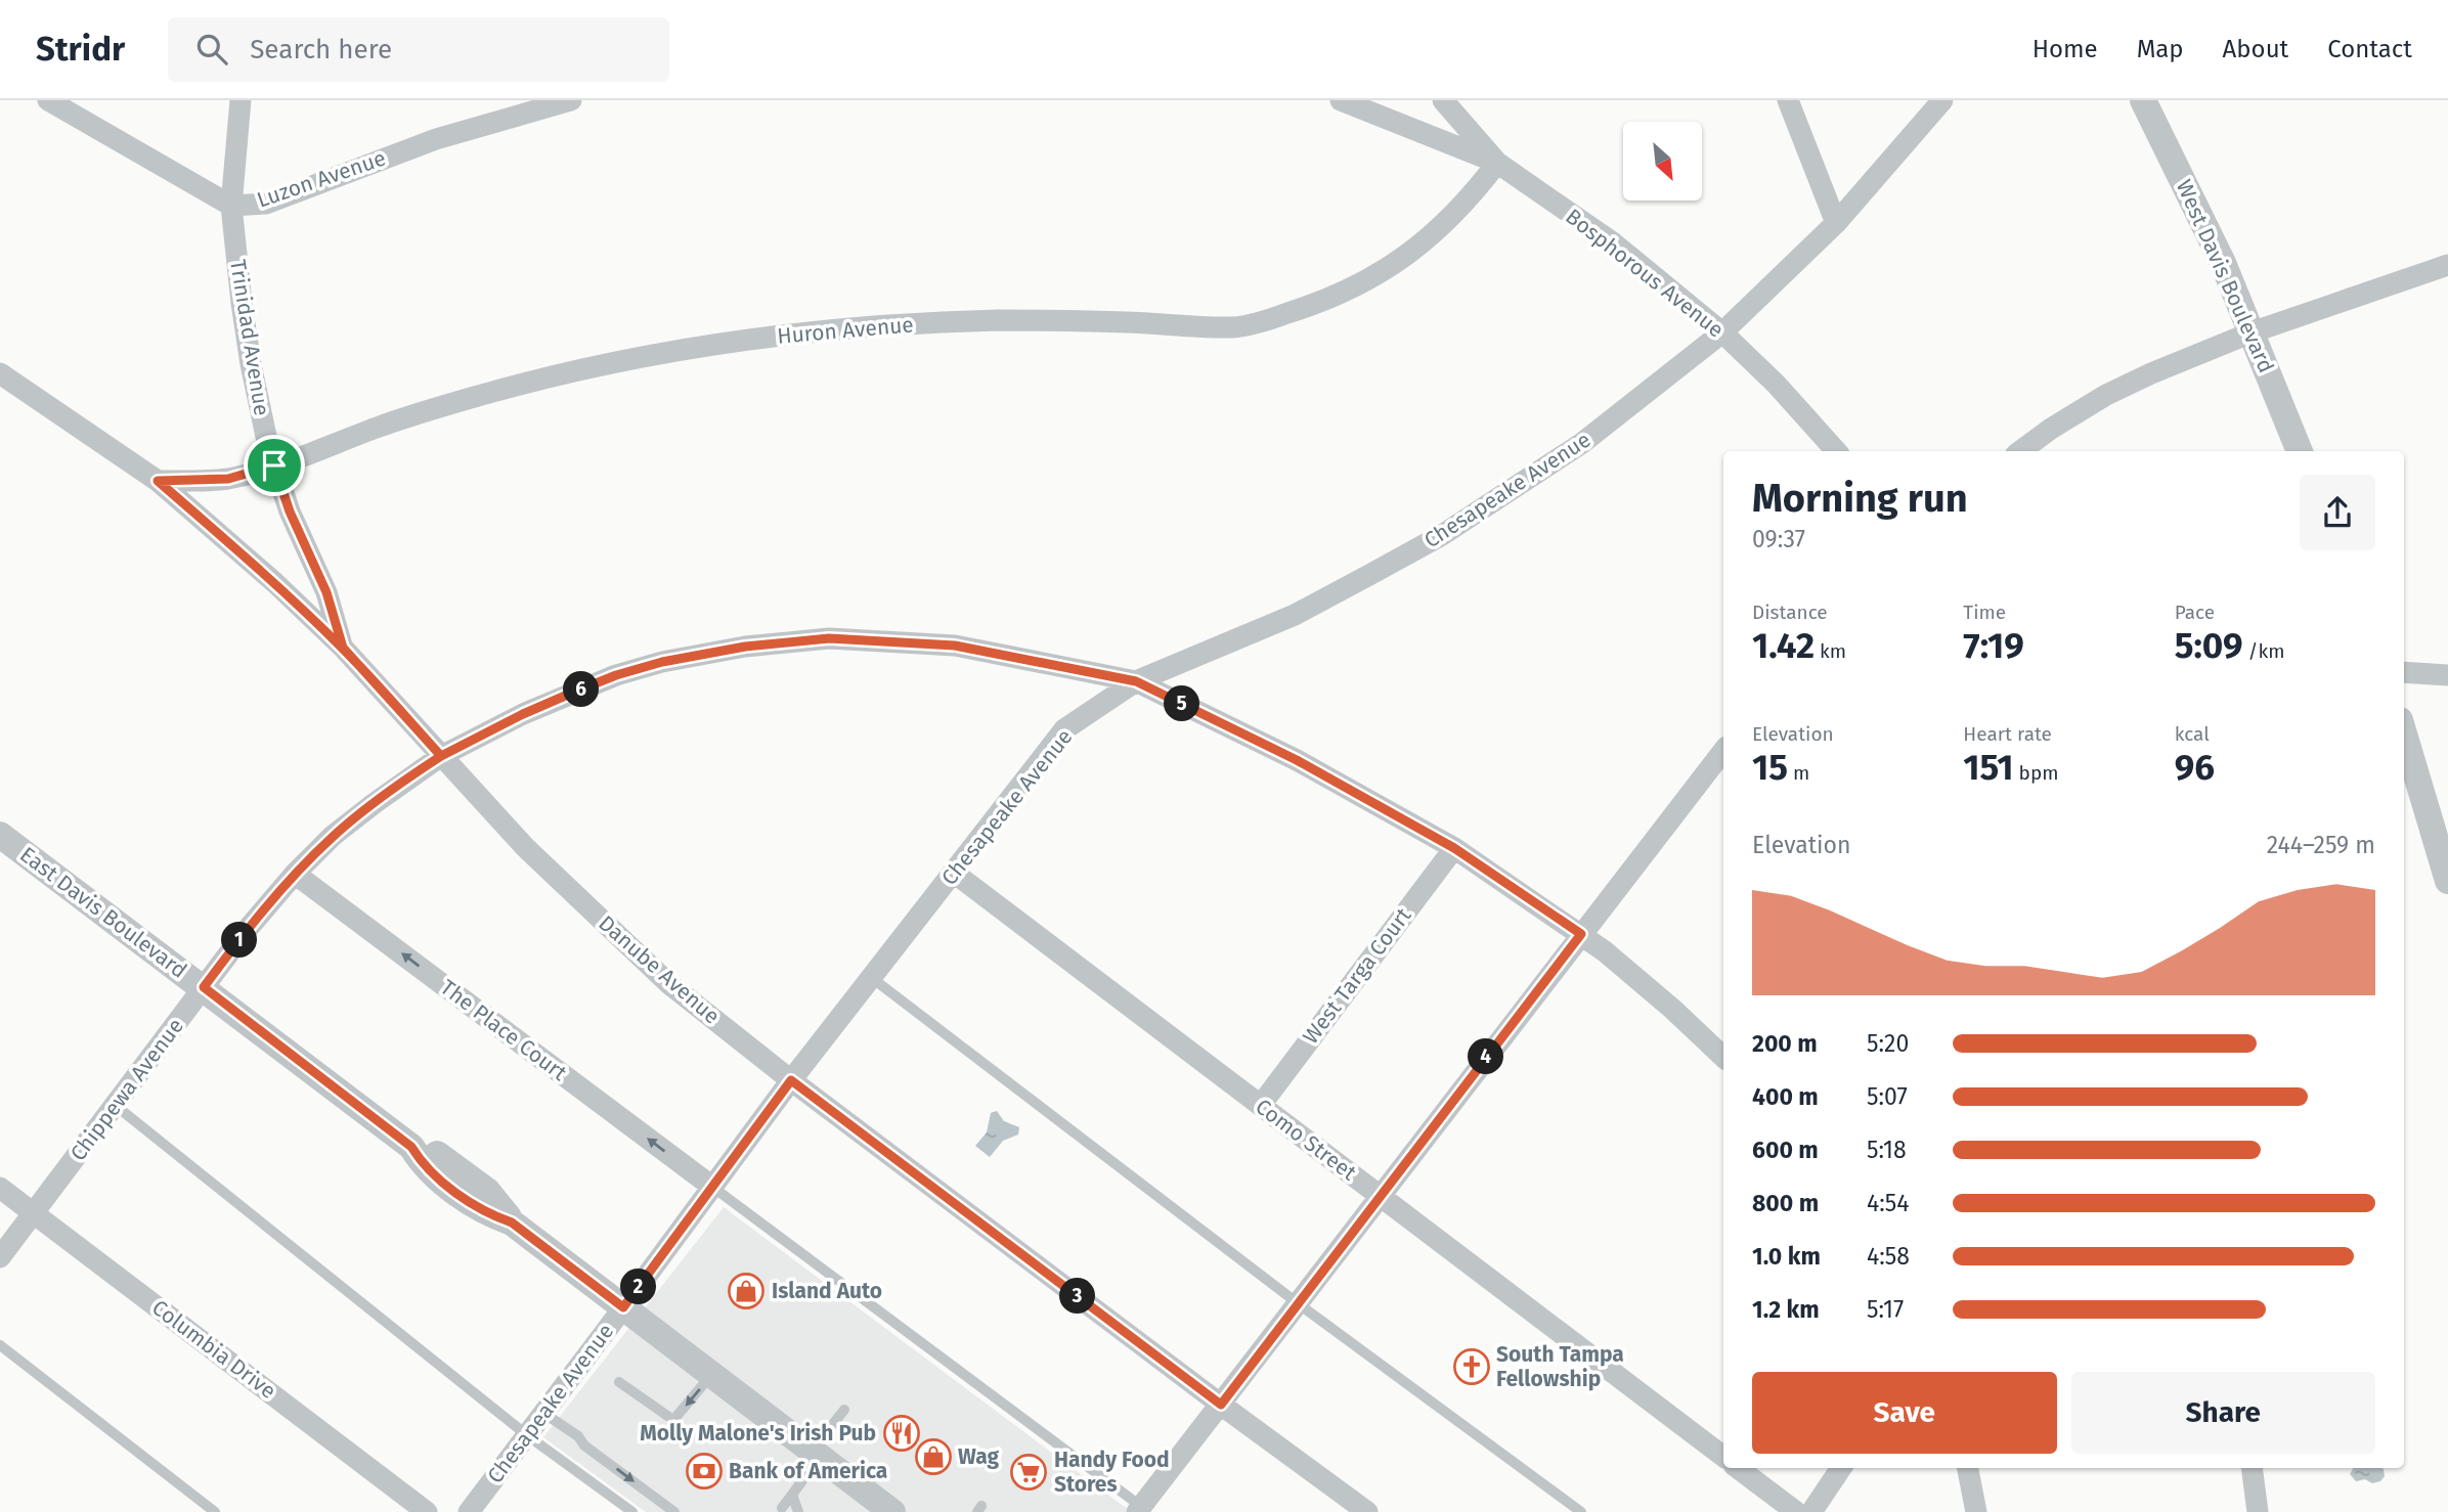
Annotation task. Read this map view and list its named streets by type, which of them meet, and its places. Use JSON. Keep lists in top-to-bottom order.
{
  "streets": {
    "street": [
      "Luzon Avenue",
      "Bosphorous Avenue",
      "West Davis Boulevard",
      "Huron Avenue",
      "Trinidad Avenue",
      "Chesapeake Avenue",
      "East Davis Boulevard",
      "Danube Avenue",
      "West Targa Court",
      "The Place Court",
      "Chippewa Avenue",
      "Como Street",
      "Columbia Drive"
    ]
  },
  "crossings": [
    ["Luzon Avenue", "Trinidad Avenue"],
    ["Bosphorous Avenue", "Huron Avenue"],
    ["Bosphorous Avenue", "Chesapeake Avenue"],
    ["Huron Avenue", "Trinidad Avenue"],
    ["Huron Avenue", "Danube Avenue"],
    ["Trinidad Avenue", "Danube Avenue"],
    ["Chesapeake Avenue", "East Davis Boulevard"],
    ["Chesapeake Avenue", "Danube Avenue"],
    ["Chesapeake Avenue", "The Place Court"],
    ["Chesapeake Avenue", "Chippewa Avenue"],
    ["Chesapeake Avenue", "Como Street"],
    ["East Davis Boulevard", "Chippewa Avenue"],
    ["Danube Avenue", "Chippewa Avenue"],
    ["West Targa Court", "Chippewa Avenue"],
    ["West Targa Court", "Como Street"],
    ["The Place Court", "Chippewa Avenue"],
    ["Chippewa Avenue", "Columbia Drive"]
  ],
  "one_way": ["The Place Court"],
  "places": {
    "shop": ["Island Auto", "Wag"],
    "church": ["South Tampa Fellowship"],
    "restaurant": ["Molly Malone's Irish Pub"],
    "bank": ["Bank of America"],
    "supermarket": ["Handy Food Stores"]
  },
  "north": "bottom right",
  "page": {
    "header": "Stridr",
    "search": "Search here",
    "nav": [
      "Home",
      "Map",
      "About",
      "Contact"
    ],
    "heading": ["Morning run", "09:37"],
    "stats": [
      ["Distance", "1.42 km"],
      ["Time", "7:19"],
      ["Pace", "5:09 /km"],
      ["Elevation", "15 m"],
      ["Heart rate", "151 bpm"],
      ["kcal", "96"]
    ],
    "pins": [
      "6",
      "5",
      "1",
      "4",
      "2",
      "3"
    ],
    "chart": ["Elevation", "244–259 m"],
    "list": [
      {
        "name": "200 m",
        "note": "5:20"
      },
      {
        "name": "400 m",
        "note": "5:07"
      },
      {
        "name": "600 m",
        "note": "5:18"
      },
      {
        "name": "800 m",
        "note": "4:54"
      },
      {
        "name": "1.0 km",
        "note": "4:58"
      },
      {
        "name": "1.2 km",
        "note": "5:17"
      }
    ],
    "buttons": ["Save", "Share"]
  }
}
